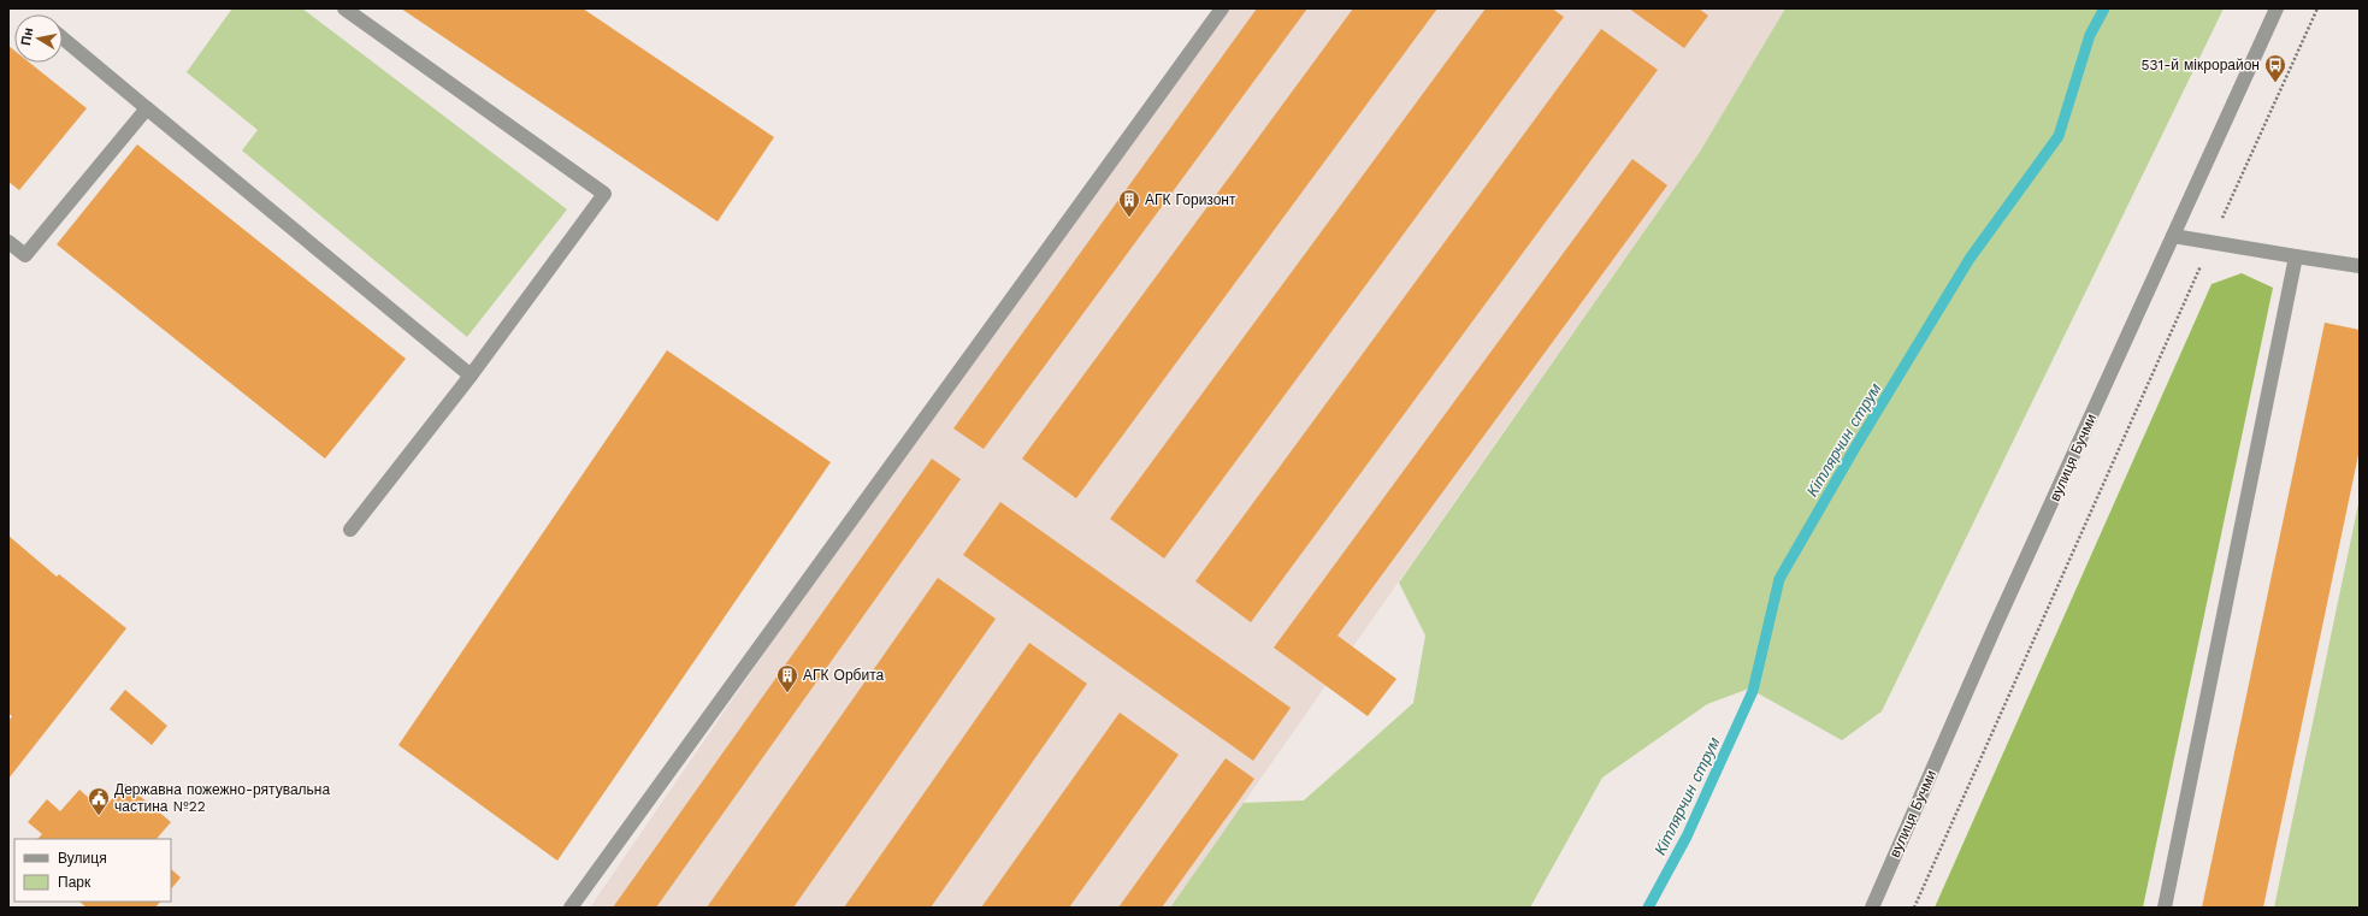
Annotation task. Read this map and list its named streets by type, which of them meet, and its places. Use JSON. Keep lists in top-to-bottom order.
{
  "streets": {
    "street": ["вулиця Бучми"]
  },
  "water": ["Кітлярчин струм"],
  "places": {
    "bus stop": ["531-й мікрорайон"],
    "building": ["АГК Горизонт", "АГК Орбита"],
    "public building": ["Державна пожежно-рятувальна частина №22"]
  },
  "legend": ["Вулиця", "Парк"],
  "north": "left"
}
